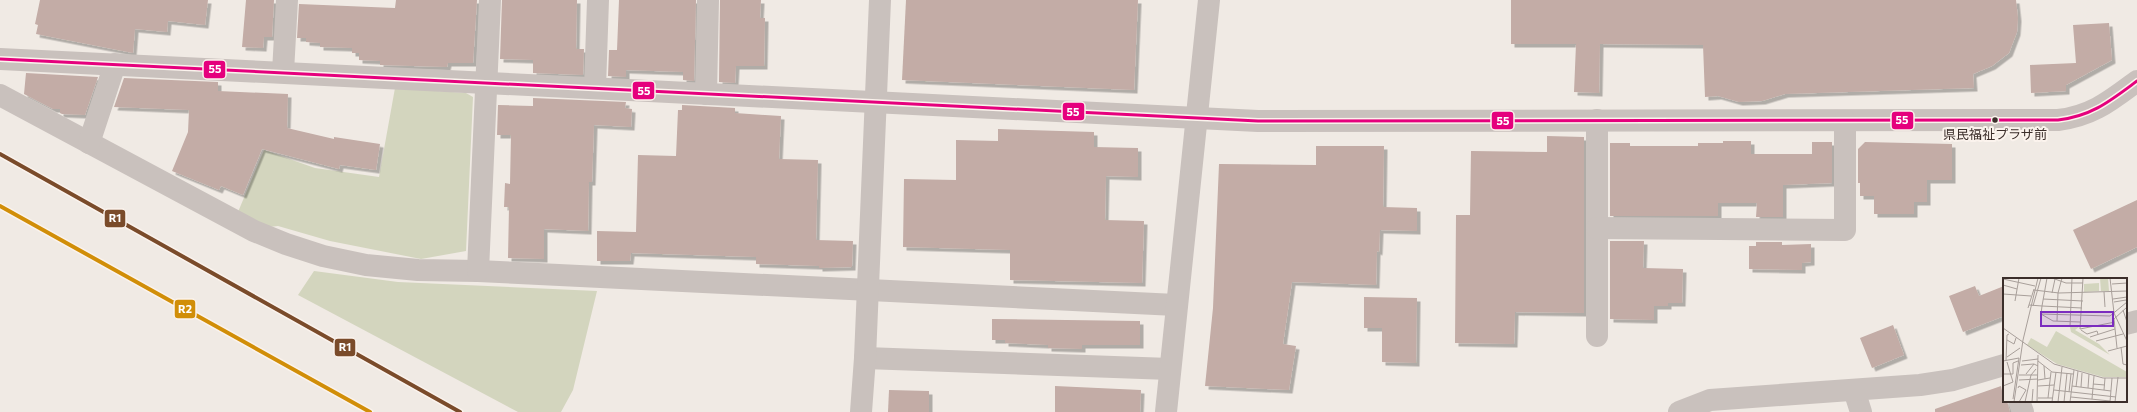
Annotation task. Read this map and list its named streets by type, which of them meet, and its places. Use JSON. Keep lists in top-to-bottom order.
{
  "places": ["県民福祉プラザ前"],
  "lines": ["transit line 55", "transit line R1", "transit line R2"]
}
